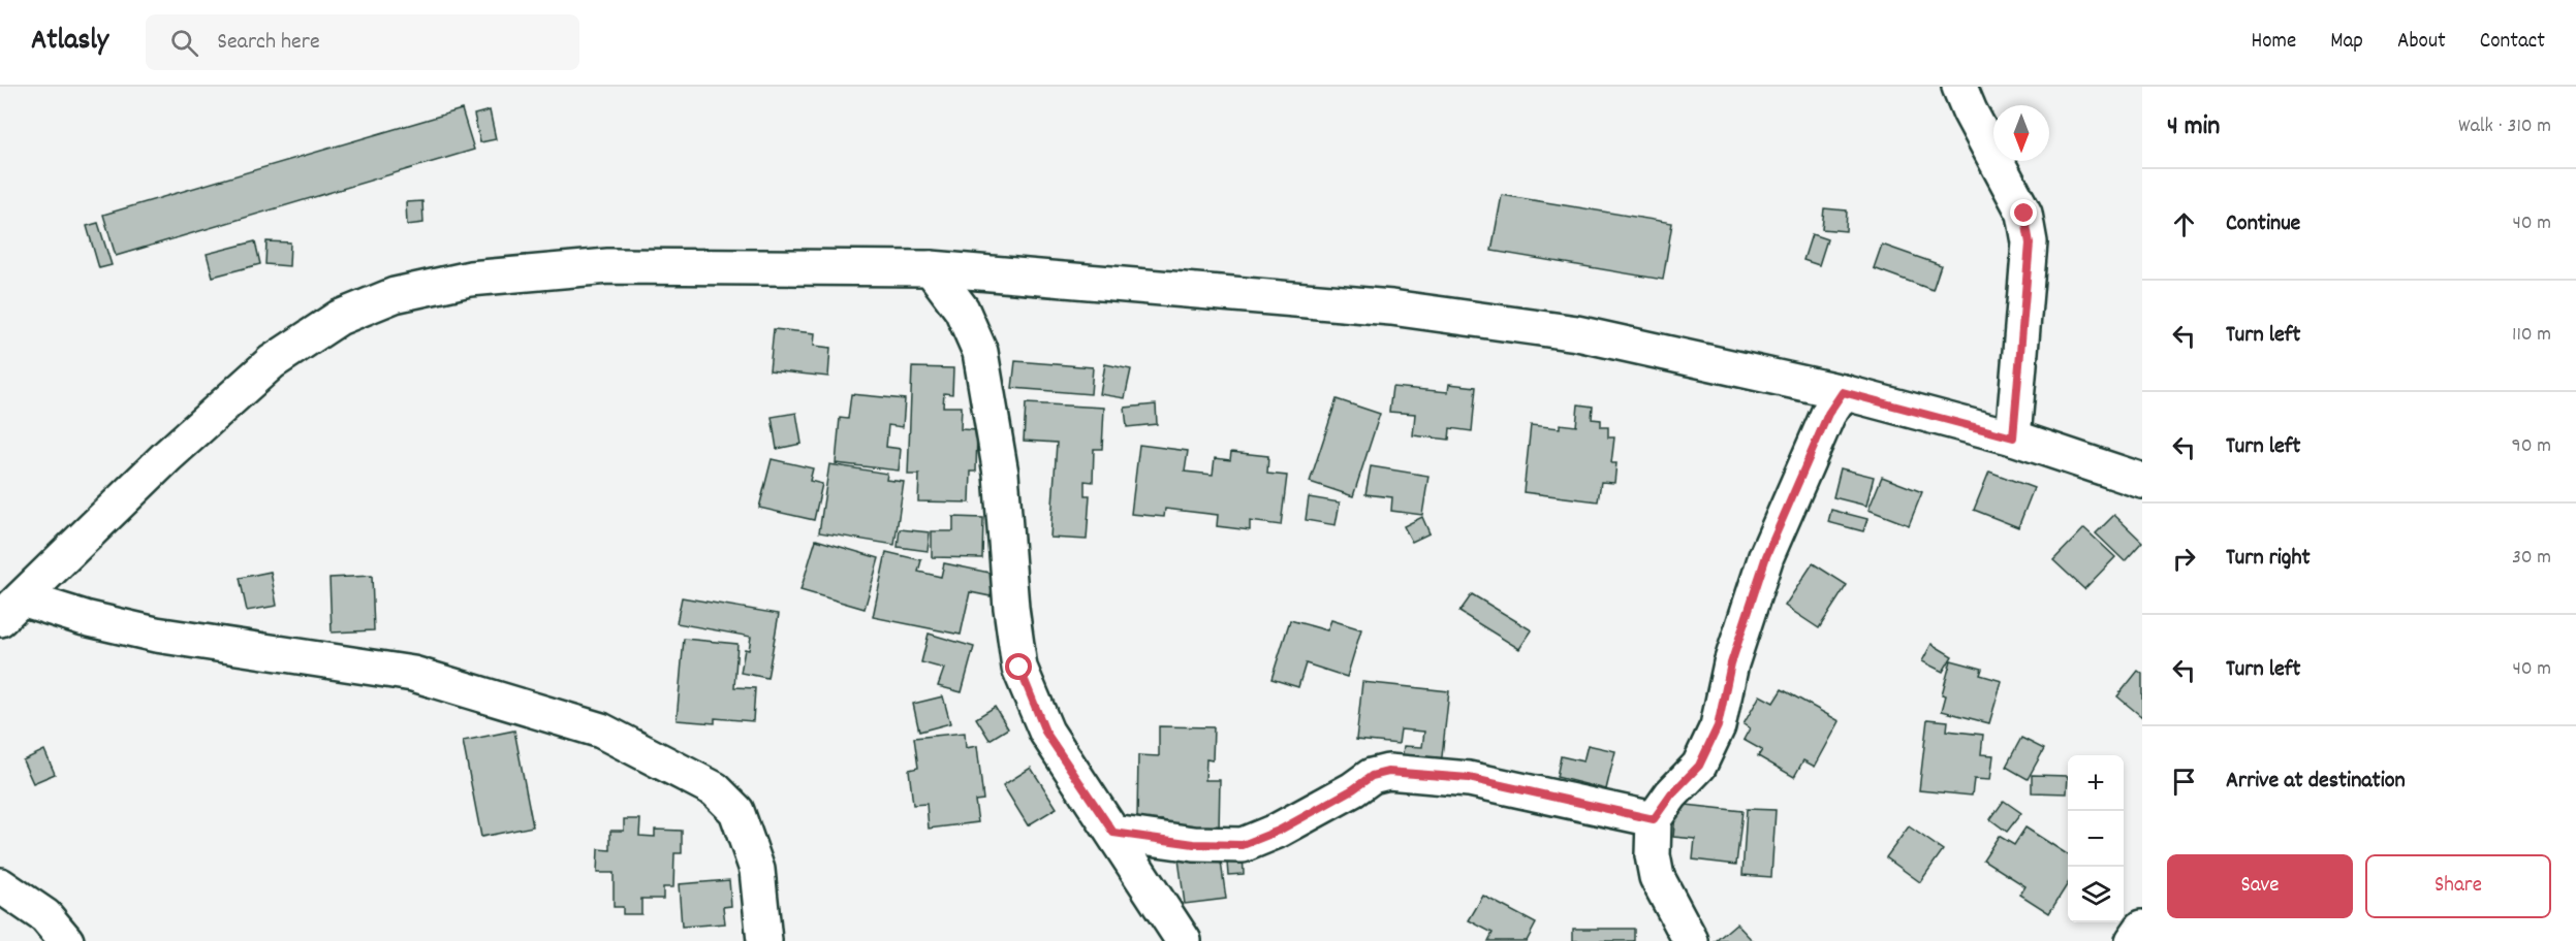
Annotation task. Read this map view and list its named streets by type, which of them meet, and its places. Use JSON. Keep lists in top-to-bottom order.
{
  "north": "bottom",
  "page": {
    "header": "Atlasly",
    "search": "Search here",
    "nav": [
      "Home",
      "Map",
      "About",
      "Contact"
    ],
    "heading": ["4 min", "Walk · 310 m"],
    "list": [
      ["Continue", "40 m"],
      ["Turn left", "110 m"],
      ["Turn left", "90 m"],
      ["Turn right", "30 m"],
      ["Turn left", "40 m"],
      "Arrive at destination"
    ],
    "map_buttons": ["+", "−"],
    "buttons": ["Save", "Share"]
  }
}
